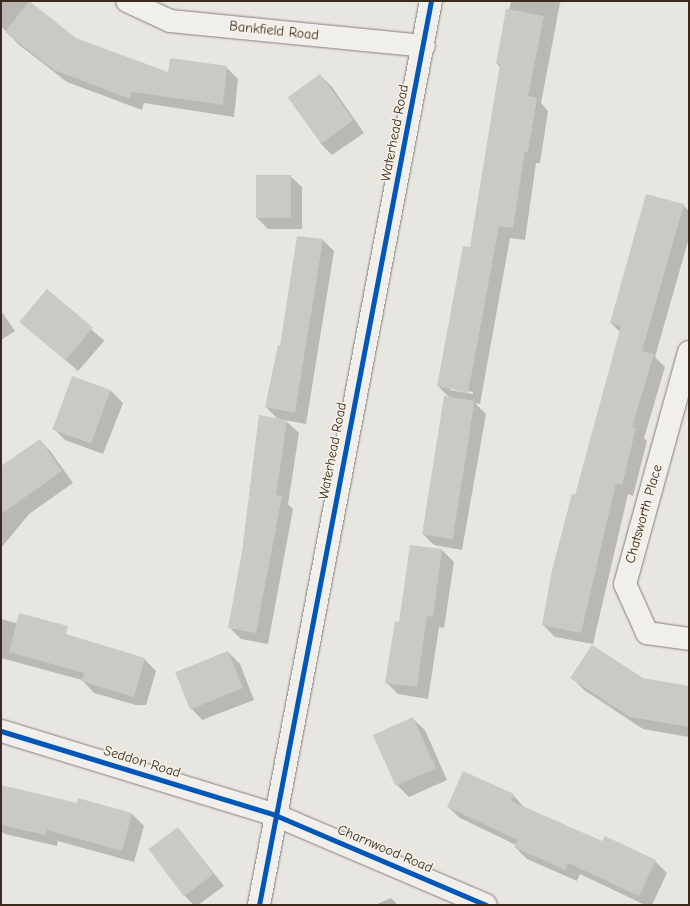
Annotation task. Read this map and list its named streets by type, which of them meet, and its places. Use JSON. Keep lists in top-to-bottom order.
{
  "streets": {
    "street": [
      "Bankfield Road",
      "Waterhead Road",
      "Chatsworth Place",
      "Seddon Road",
      "Charnwood Road"
    ]
  },
  "crossings": [
    ["Bankfield Road", "Waterhead Road"],
    ["Waterhead Road", "Seddon Road"],
    ["Waterhead Road", "Charnwood Road"],
    ["Seddon Road", "Charnwood Road"]
  ]
}
